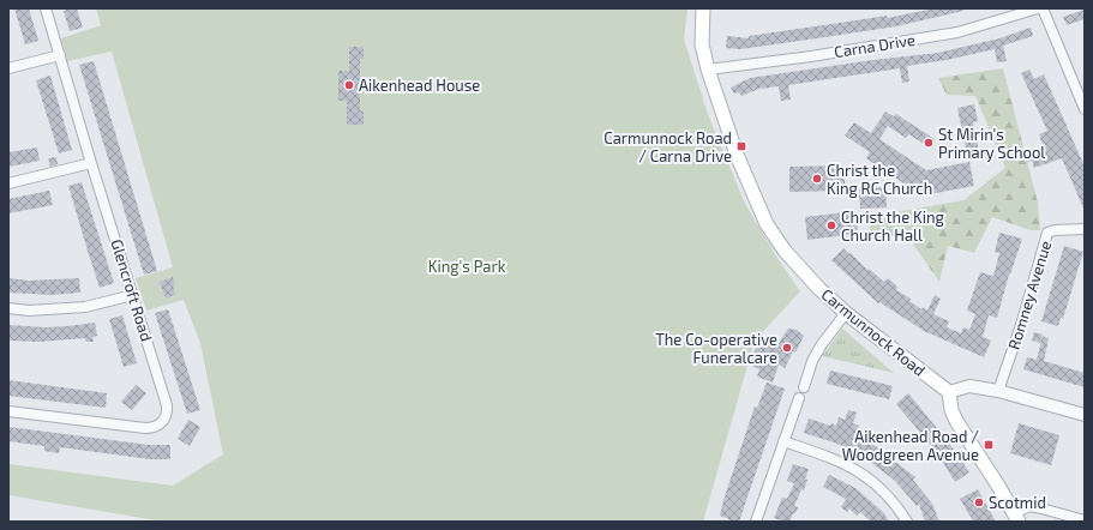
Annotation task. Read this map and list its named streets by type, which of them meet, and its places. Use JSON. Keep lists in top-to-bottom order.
{
  "streets": {
    "main road": ["Carmunnock Road"],
    "street": ["Carna Drive", "Glencroft Road", "Romney Avenue"]
  },
  "crossings": [
    ["Carna Drive", "Carmunnock Road"]
  ],
  "parks": ["King's Park"],
  "places": {
    "other": [
      "Aikenhead House",
      "St Mirin's Primary School",
      "Christ the King RC Church",
      "Christ the King Church Hall",
      "The Co-operative Funeralcare",
      "Scotmid"
    ],
    "transit": ["Carmunnock Road / Carna Drive", "Aikenhead Road / Woodgreen Avenue"]
  }
}
